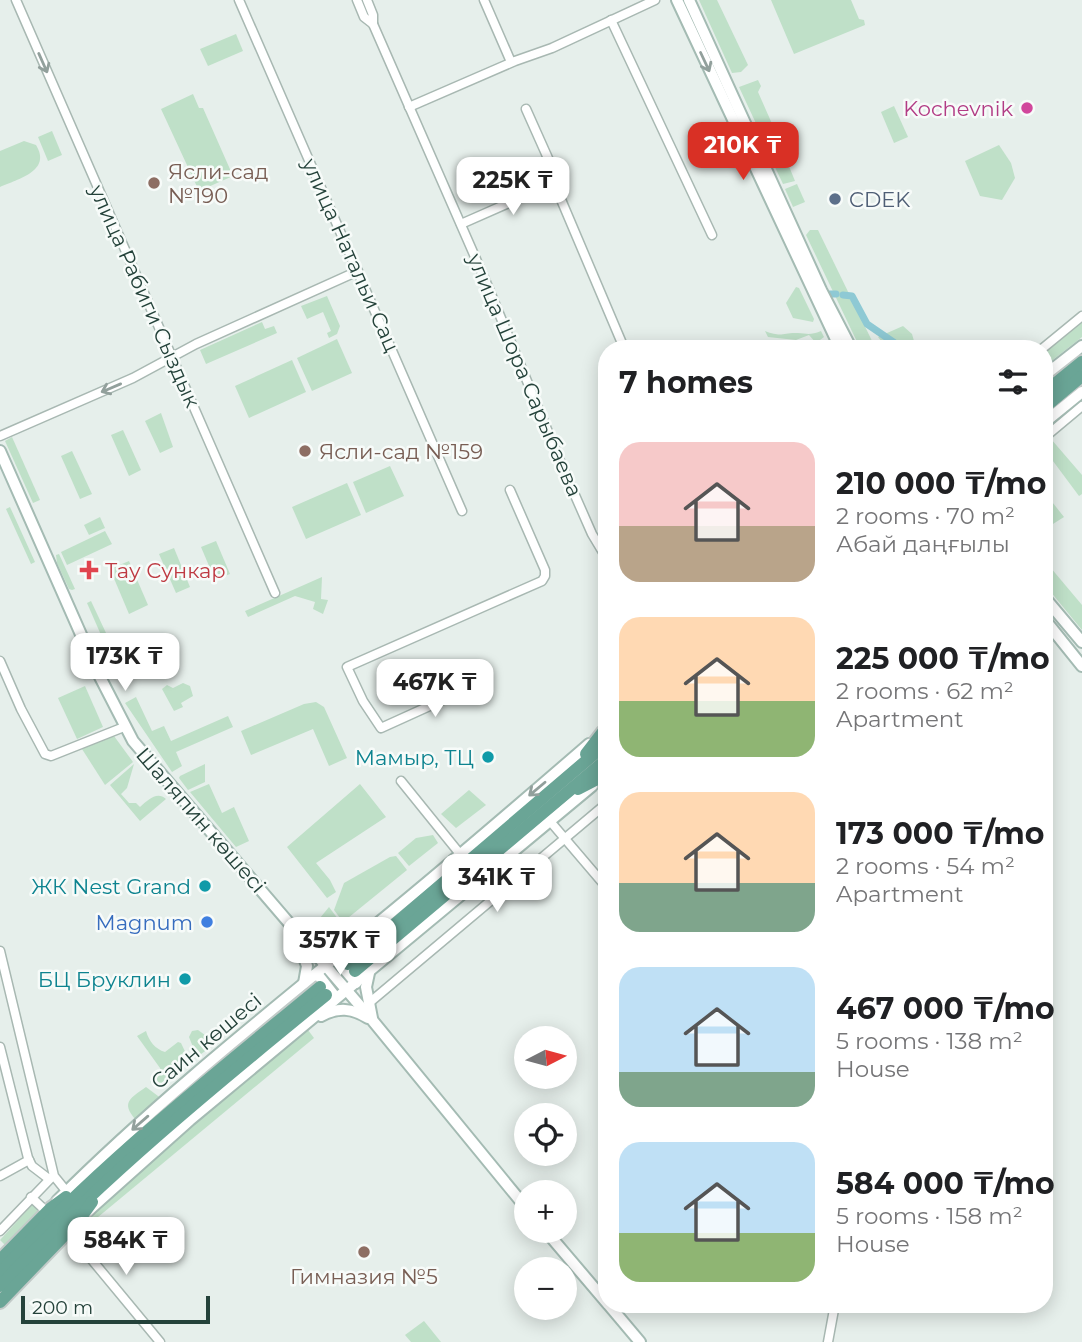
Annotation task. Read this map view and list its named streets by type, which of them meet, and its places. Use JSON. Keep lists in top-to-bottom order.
{
  "streets": {
    "main road": ["Шаляпин көшесі", "Саин көшесі"],
    "street": ["улица Натальи Сац", "улица Рабиги Сыздык", "улица Шора Сарыбаева"]
  },
  "crossings": [
    ["Шаляпин көшесі", "Саин көшесі"]
  ],
  "one_way": ["улица Рабиги Сыздык"],
  "places": {
    "other": [
      "Kochevnik",
      "Ясли-сад №190",
      "CDEK",
      "Ясли-сад №159",
      "Мамыр, ТЦ",
      "ЖК Nest Grand",
      "Magnum",
      "БЦ Бруклин",
      "Гимназия №5"
    ],
    "health": ["Тау Сункар"]
  },
  "scale_bar": "200 m",
  "north": "right",
  "page": {
    "price": [
      "210K ₸",
      "225K ₸",
      "173K ₸",
      "467K ₸",
      "341K ₸",
      "357K ₸",
      "584K ₸"
    ],
    "heading": "7 homes",
    "list": [
      {
        "name": "210 000 ₸/mo",
        "note": "2 rooms · 70 m² · Абай даңғылы"
      },
      {
        "name": "225 000 ₸/mo",
        "note": "2 rooms · 62 m² · Apartment"
      },
      {
        "name": "173 000 ₸/mo",
        "note": "2 rooms · 54 m² · Apartment"
      },
      {
        "name": "467 000 ₸/mo",
        "note": "5 rooms · 138 m² · House"
      },
      {
        "name": "584 000 ₸/mo",
        "note": "5 rooms · 158 m² · House"
      }
    ],
    "map_buttons": ["+", "−"],
    "scale": "200 m"
  }
}
